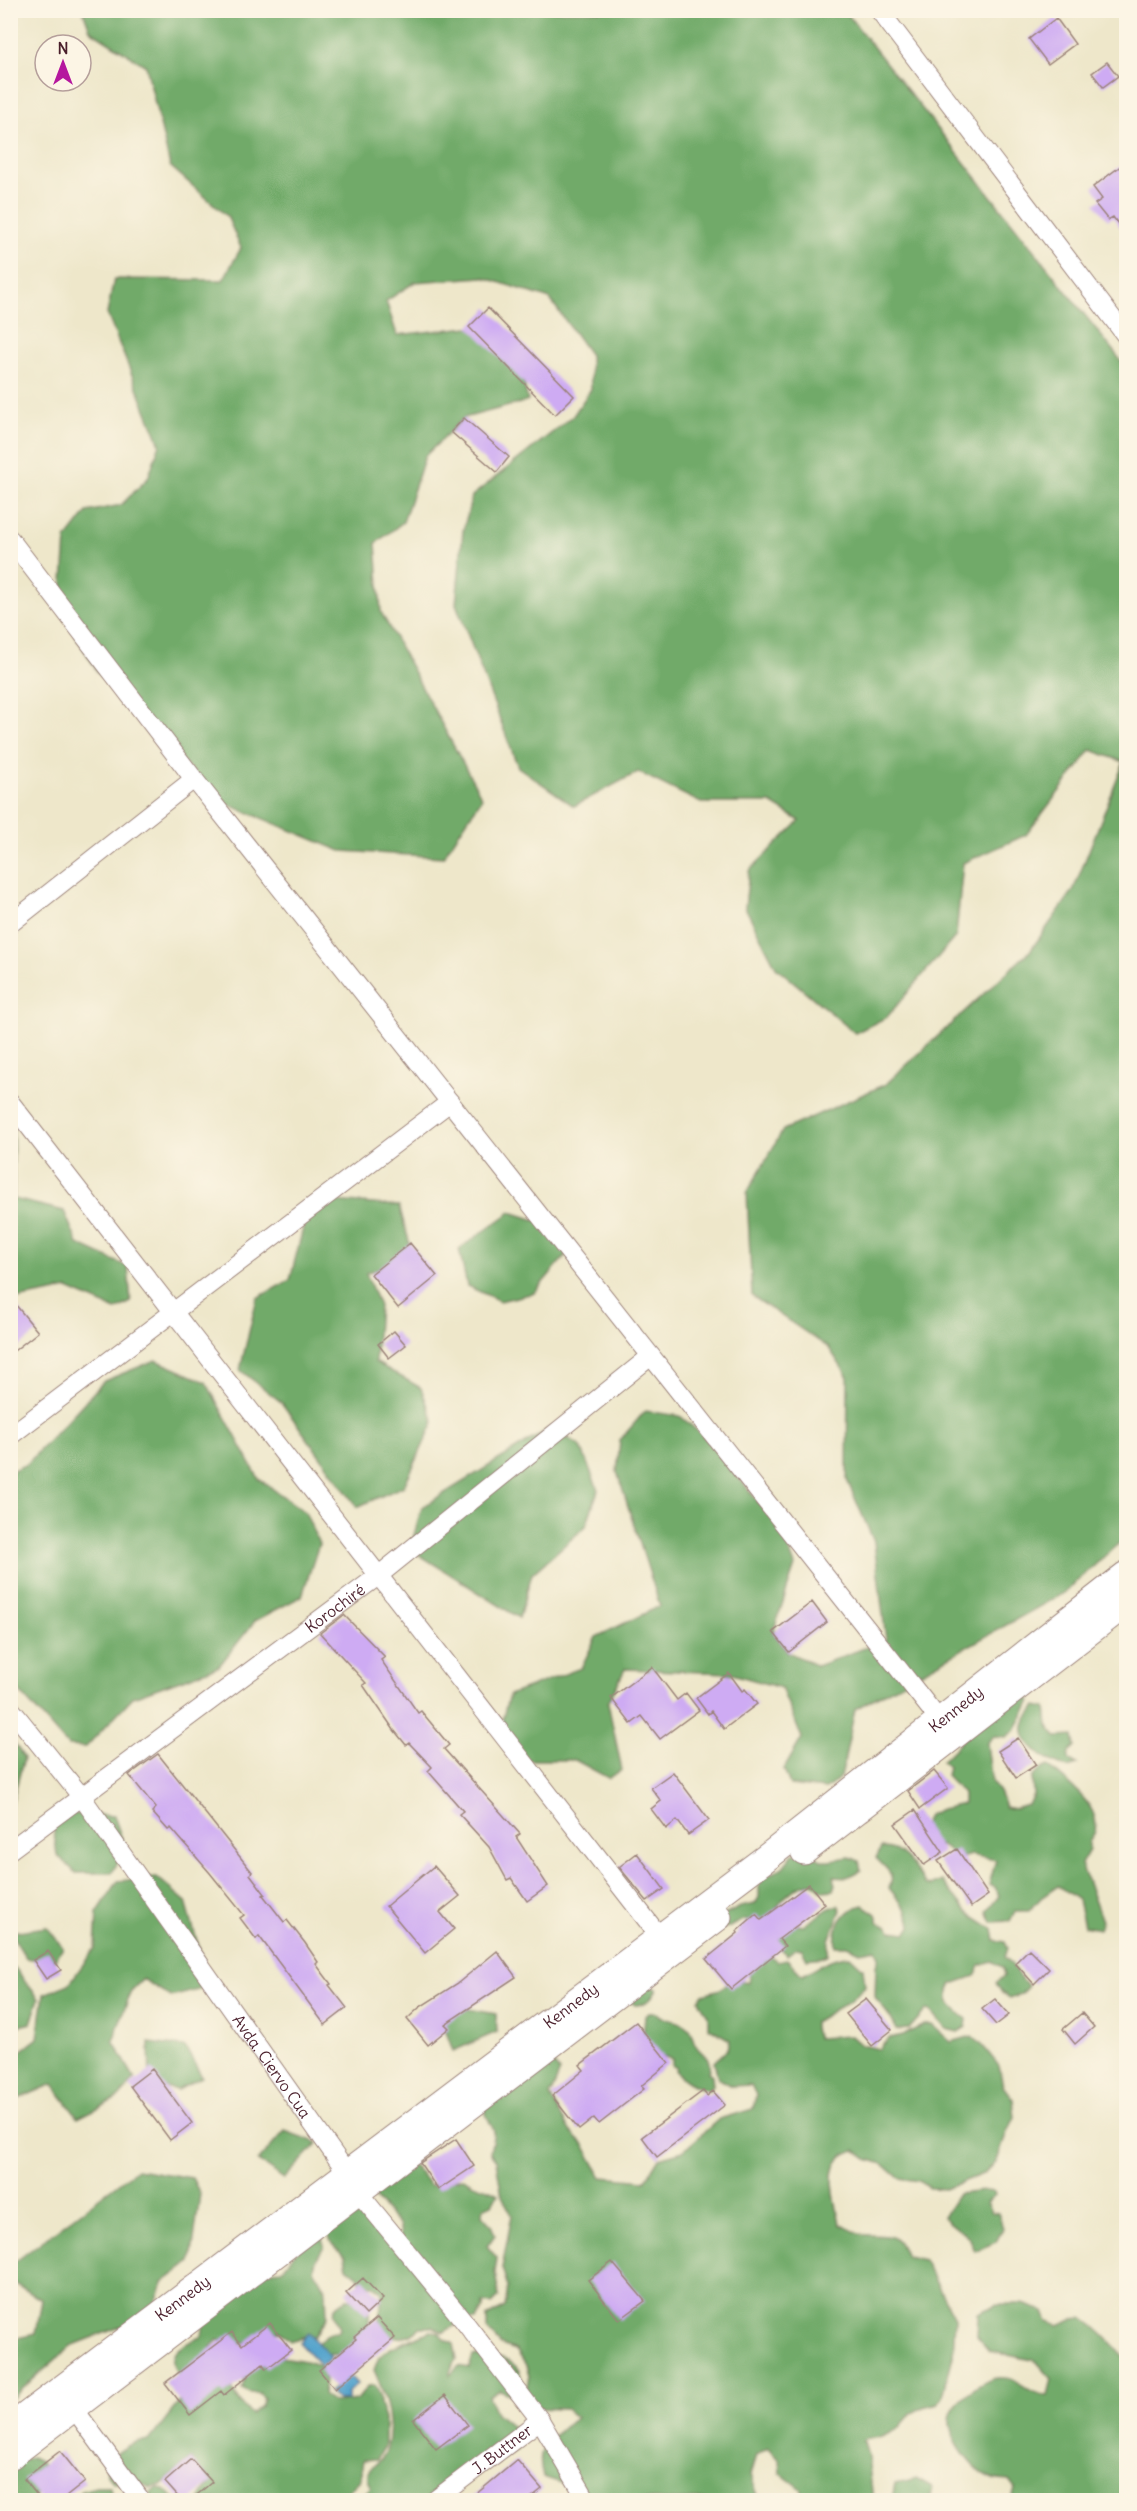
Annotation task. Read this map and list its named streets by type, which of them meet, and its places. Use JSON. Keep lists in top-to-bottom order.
{
  "streets": {
    "main road": ["Kennedy"],
    "street": ["Korochiré", "Avda. Ciervo Cua", "J. Buttner"]
  },
  "crossings": [
    ["Korochiré", "Avda. Ciervo Cua"],
    ["Kennedy", "Avda. Ciervo Cua"],
    ["Avda. Ciervo Cua", "J. Buttner"]
  ],
  "north": "top"
}
